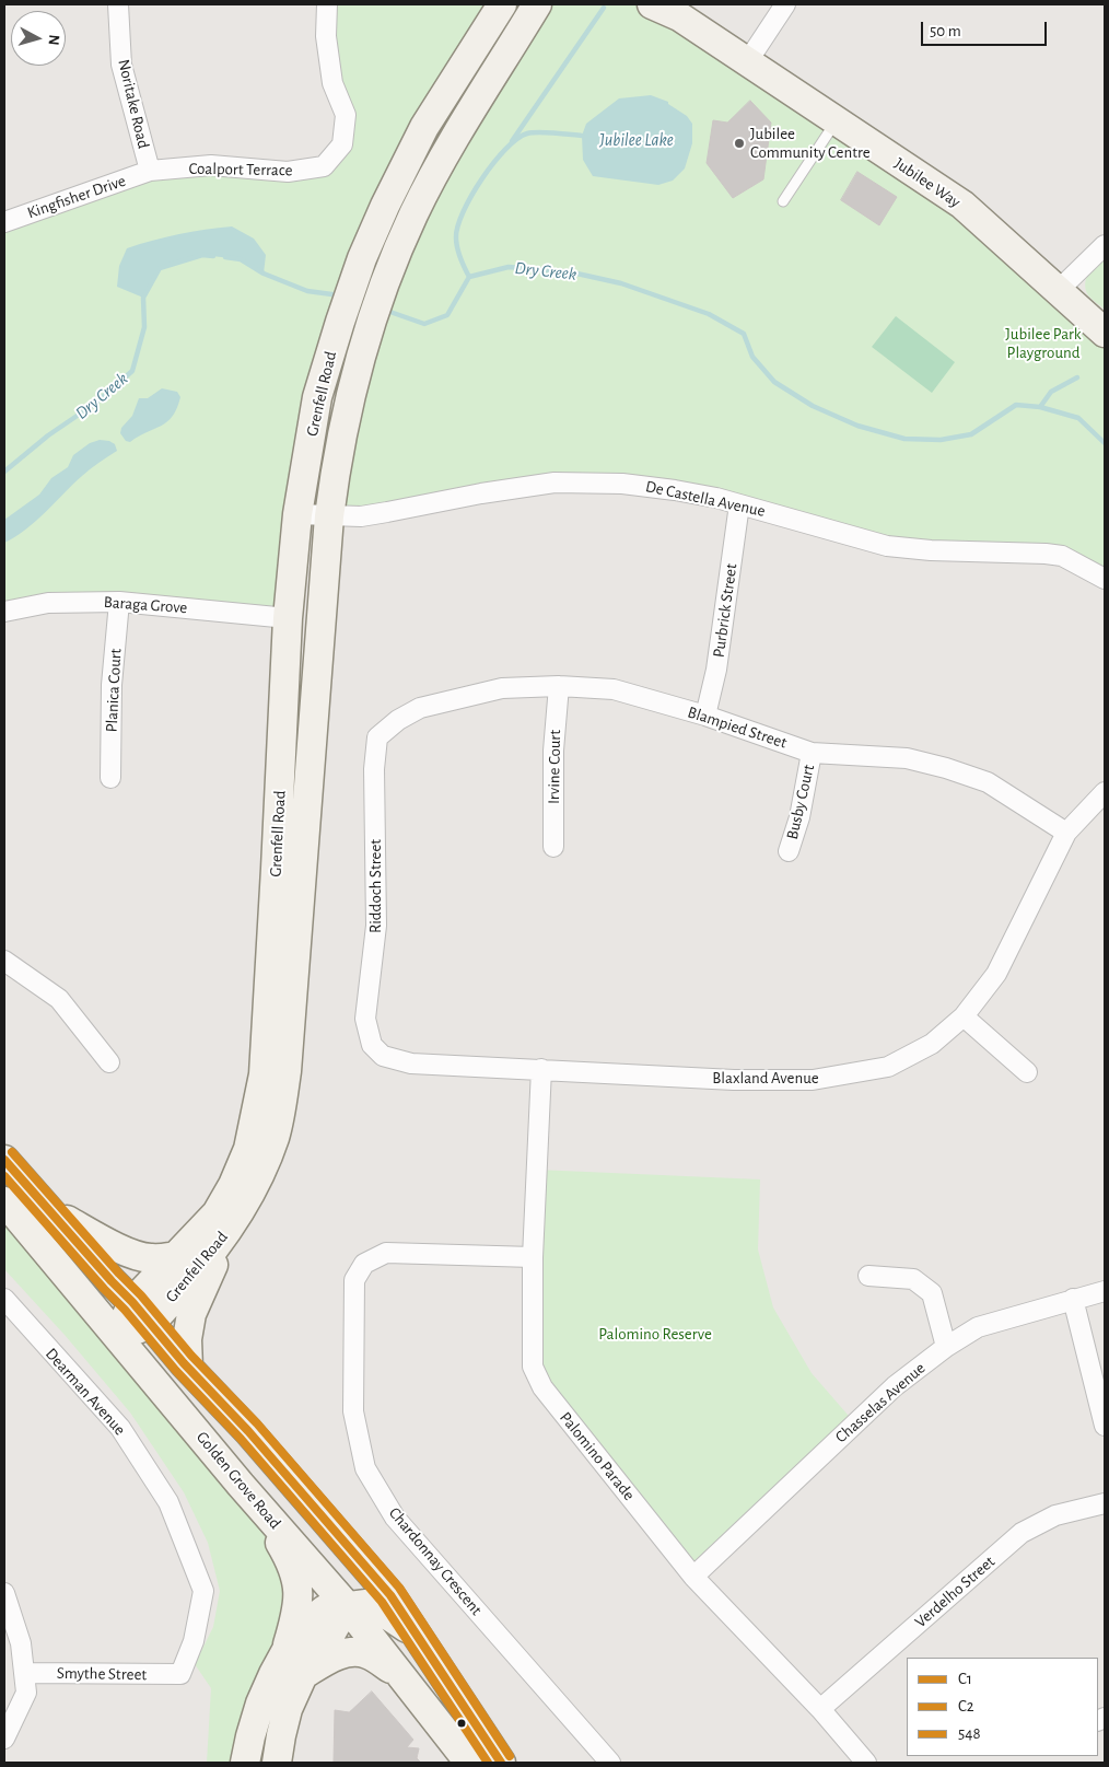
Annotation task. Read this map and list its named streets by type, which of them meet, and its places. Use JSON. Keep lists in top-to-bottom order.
{
  "streets": {
    "main road": ["Jubilee Way", "Grenfell Road", "Golden Grove Road"],
    "street": [
      "Noritake Road",
      "Coalport Terrace",
      "Kingfisher Drive",
      "De Castella Avenue",
      "Baraga Grove",
      "Purbrick Street",
      "Planica Court",
      "Blampied Street",
      "Irvine Court",
      "Busby Court",
      "Riddoch Street",
      "Blaxland Avenue",
      "Dearman Avenue",
      "Chasselas Avenue",
      "Palomino Parade",
      "Chardonnay Crescent",
      "Verdelho Street",
      "Smythe Street"
    ]
  },
  "crossings": [
    ["Noritake Road", "Coalport Terrace"],
    ["Noritake Road", "Kingfisher Drive"],
    ["Coalport Terrace", "Kingfisher Drive"],
    ["Grenfell Road", "De Castella Avenue"],
    ["Grenfell Road", "Baraga Grove"],
    ["Grenfell Road", "Golden Grove Road"],
    ["De Castella Avenue", "Purbrick Street"],
    ["Baraga Grove", "Planica Court"],
    ["Purbrick Street", "Blampied Street"],
    ["Blampied Street", "Irvine Court"],
    ["Blampied Street", "Busby Court"],
    ["Blampied Street", "Riddoch Street"],
    ["Blampied Street", "Blaxland Avenue"],
    ["Riddoch Street", "Blaxland Avenue"],
    ["Blaxland Avenue", "Palomino Parade"],
    ["Dearman Avenue", "Smythe Street"],
    ["Chasselas Avenue", "Palomino Parade"],
    ["Palomino Parade", "Chardonnay Crescent"],
    ["Palomino Parade", "Verdelho Street"]
  ],
  "water": ["Jubilee Lake", "Dry Creek"],
  "parks": ["Jubilee Park Playground", "Palomino Reserve"],
  "places": ["Jubilee Community Centre"],
  "lines": ["transit line 548", "transit line C1", "transit line C2"],
  "legend": ["C1", "C2", "548"],
  "scale_bar": "50 m",
  "north": "right"
}
